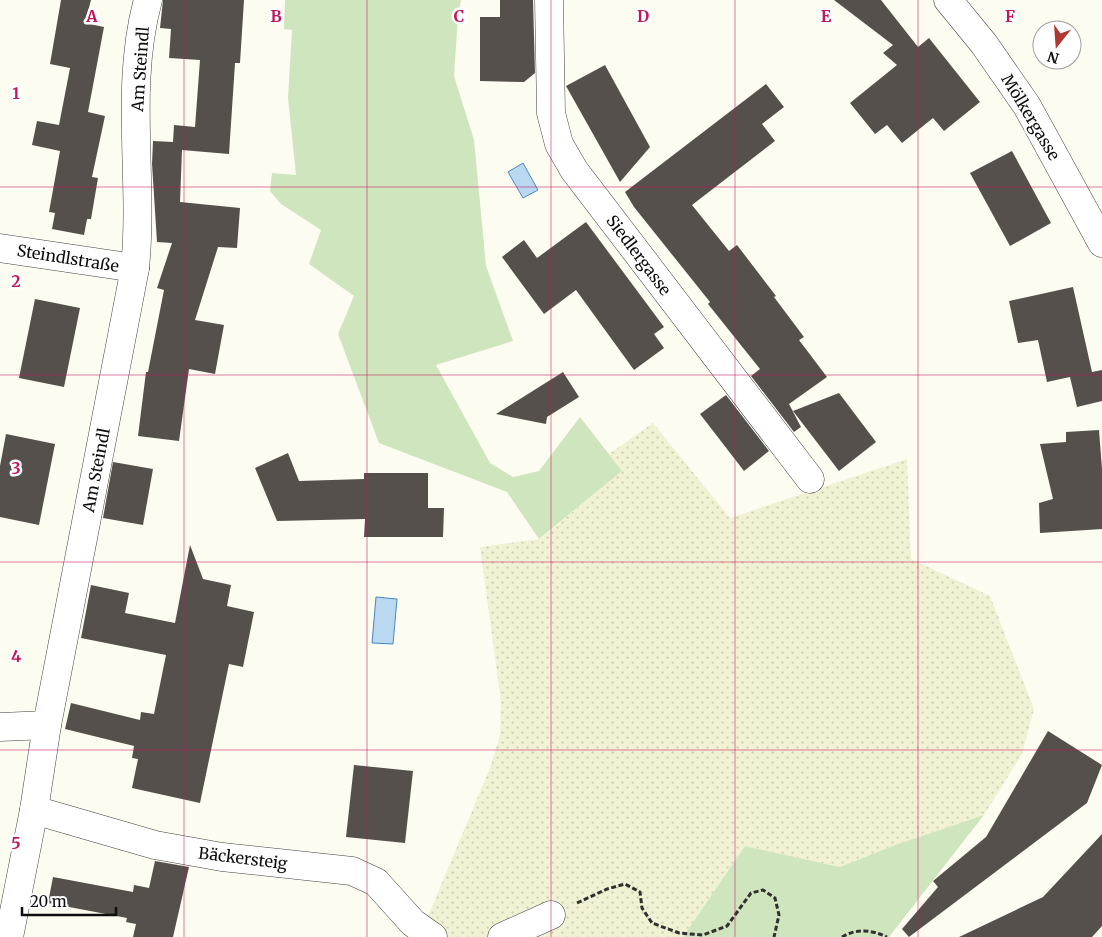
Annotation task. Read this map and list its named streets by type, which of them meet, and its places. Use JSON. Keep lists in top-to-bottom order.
{
  "streets": {
    "street": [
      "Am Steindl",
      "Mölkergasse",
      "Siedlergasse",
      "Steindlstraße",
      "Bäckersteig"
    ]
  },
  "crossings": [
    ["Am Steindl", "Steindlstraße"],
    ["Am Steindl", "Bäckersteig"]
  ],
  "scale_bar": "20 m",
  "north": "bottom",
  "grid": {
    "columns": [
      "A",
      "B",
      "C",
      "D",
      "E",
      "F"
    ],
    "rows": [
      "1",
      "2",
      "3",
      "4",
      "5"
    ]
  }
}
